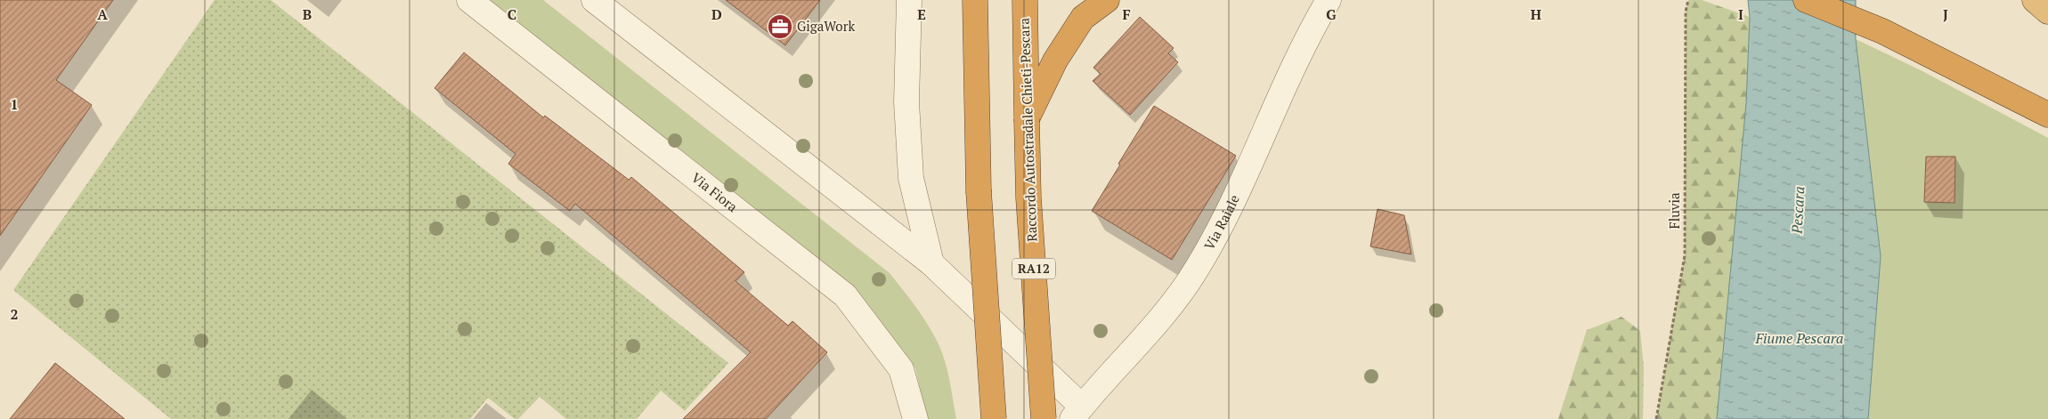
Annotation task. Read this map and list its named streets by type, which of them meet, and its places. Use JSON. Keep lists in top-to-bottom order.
{
  "streets": {
    "highway": ["Raccordo Autostradale Chieti-Pescara", "RA12"],
    "street": ["Via Fiora", "Via Raiale"],
    "path": ["Fluvia"]
  },
  "water": ["Pescara", "Fiume Pescara"],
  "places": {
    "office": ["GigaWork"]
  },
  "grid": {
    "columns": [
      "A",
      "B",
      "C",
      "D",
      "E",
      "F",
      "G",
      "H",
      "I",
      "J"
    ],
    "rows": ["1", "2"]
  }
}
